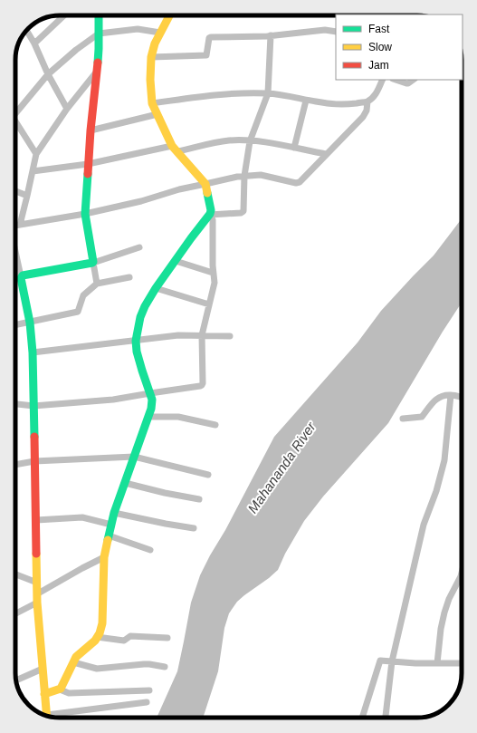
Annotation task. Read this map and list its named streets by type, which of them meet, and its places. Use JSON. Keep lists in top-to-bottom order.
{
  "water": ["Mahananda River"],
  "legend": ["Fast", "Slow", "Jam"]
}
